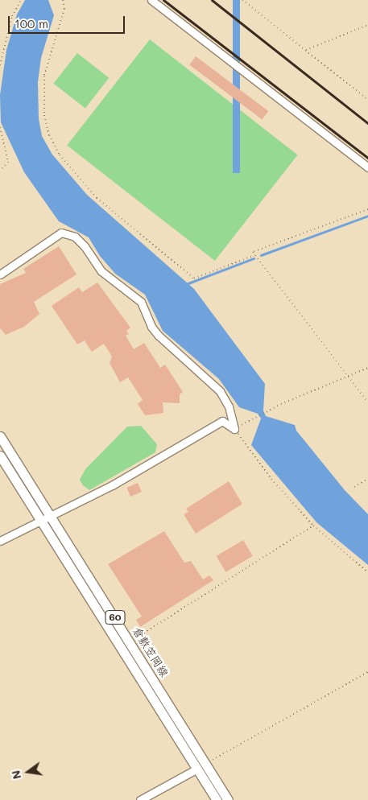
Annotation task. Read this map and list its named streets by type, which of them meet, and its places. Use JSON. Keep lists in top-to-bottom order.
{
  "streets": {
    "main road": ["60", "倉敷笠岡線"]
  },
  "scale_bar": "100 m",
  "north": "left"
}
